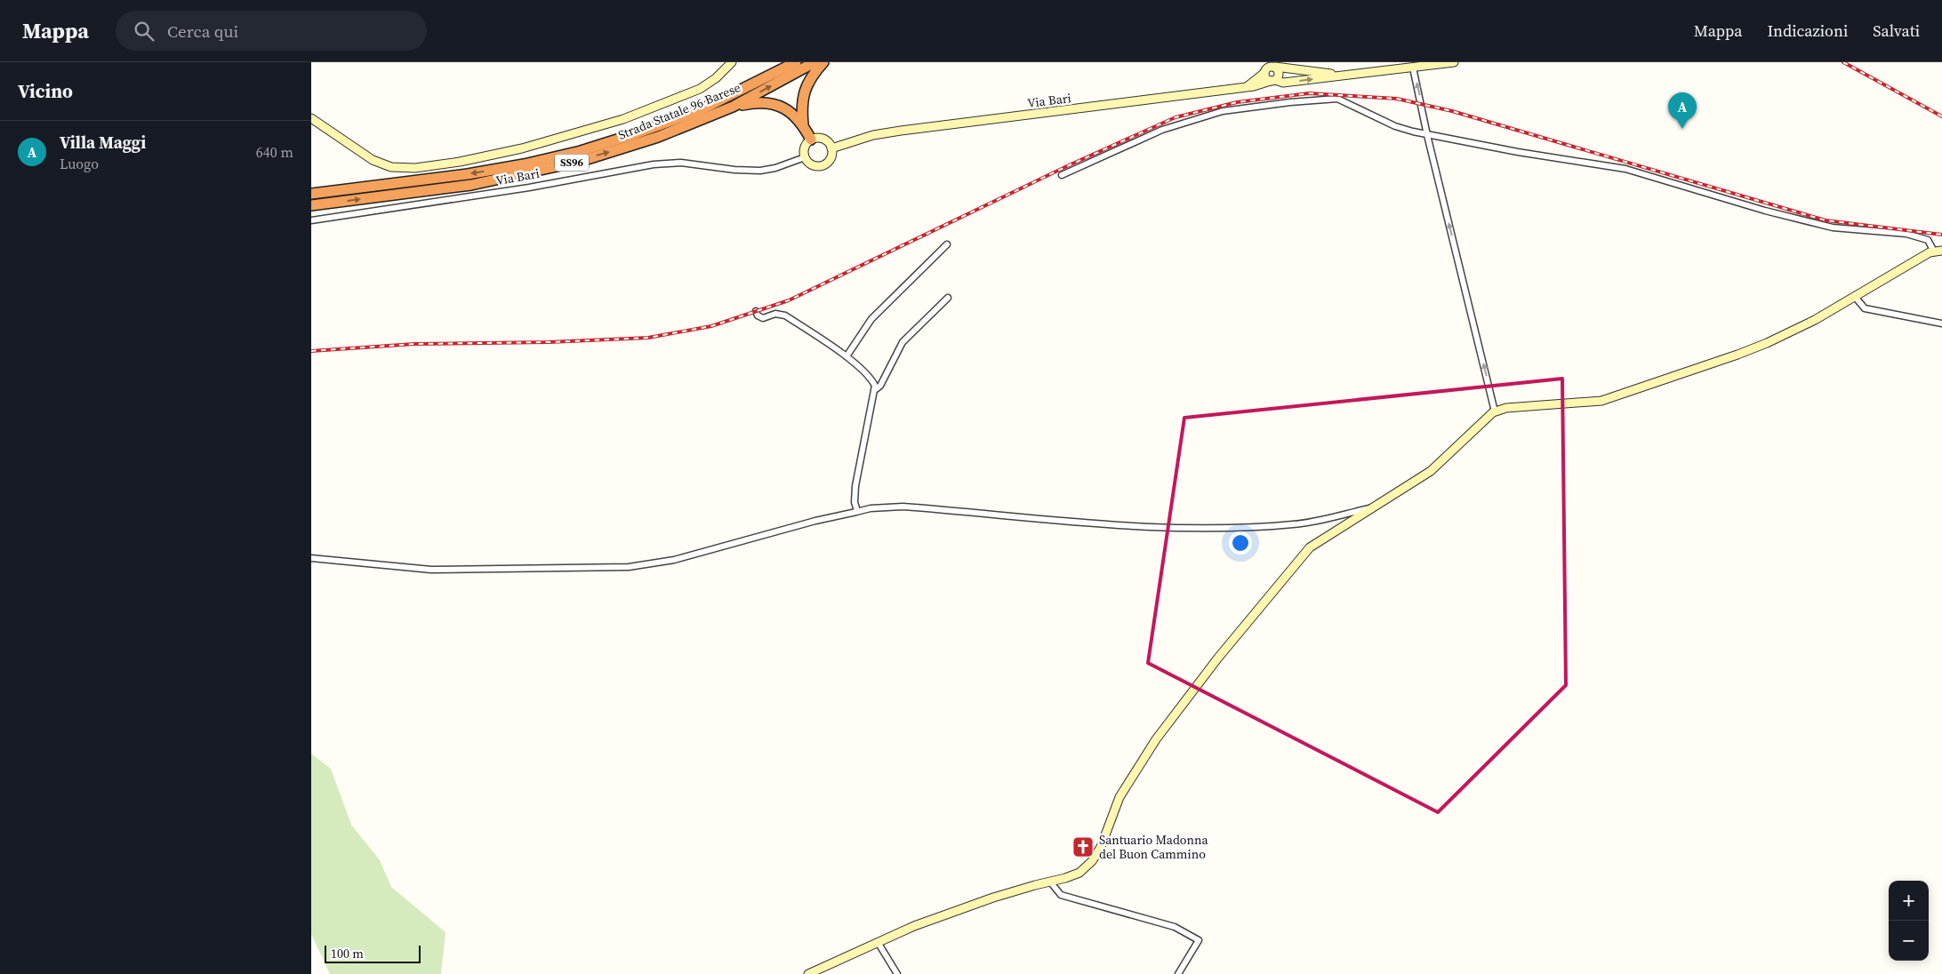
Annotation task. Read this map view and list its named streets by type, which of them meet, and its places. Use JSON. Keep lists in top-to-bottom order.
{
  "streets": {
    "highway": ["Strada Statale 96 Barese", "SS96"],
    "street": ["Via Bari"]
  },
  "places": {
    "church": ["Santuario Madonna del Buon Cammino"]
  },
  "scale_bar": "100 m",
  "page": {
    "header": "Mappa",
    "search": "Cerca qui",
    "nav": ["Mappa", "Indicazioni", "Salvati"],
    "heading": "Vicino",
    "pins": "A",
    "list": [
      {
        "mark": "A",
        "name": "Villa Maggi",
        "note": "Luogo",
        "value": "640 m"
      }
    ],
    "map_buttons": ["+", "−"],
    "scale": "100 m"
  }
}
